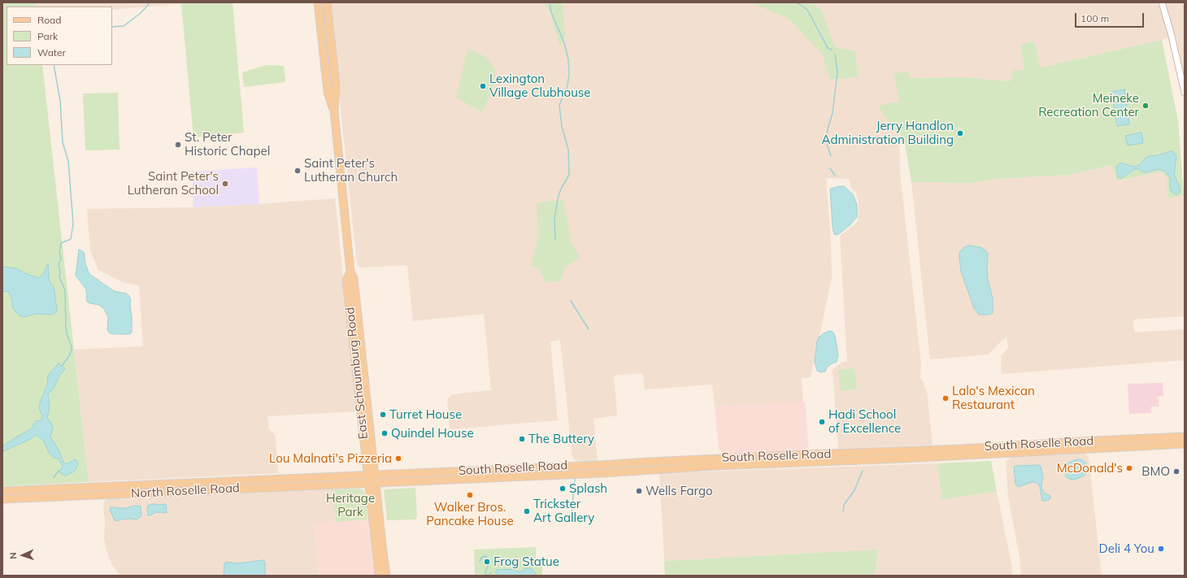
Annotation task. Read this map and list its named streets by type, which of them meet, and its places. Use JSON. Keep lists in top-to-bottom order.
{
  "streets": {
    "main road": ["East Schaumburg Road", "South Roselle Road", "North Roselle Road"]
  },
  "crossings": [
    ["East Schaumburg Road", "South Roselle Road"],
    ["East Schaumburg Road", "North Roselle Road"],
    ["South Roselle Road", "North Roselle Road"]
  ],
  "parks": ["Heritage Park"],
  "places": [
    "Lexington Village Clubhouse",
    "Meineke Recreation Center",
    "Jerry Handlon Administration Building",
    "St. Peter Historic Chapel",
    "Saint Peter's Lutheran Church",
    "Saint Peter's Lutheran School",
    "Lalo's Mexican Restaurant",
    "Turret House",
    "Hadi School of Excellence",
    "Quindel House",
    "The Buttery",
    "Lou Malnati's Pizzeria",
    "McDonald's",
    "BMO",
    "Splash",
    "Wells Fargo",
    "Walker Bros. Pancake House",
    "Trickster Art Gallery",
    "Deli 4 You",
    "Frog Statue"
  ],
  "legend": ["Road", "Park", "Water"],
  "scale_bar": "100 m",
  "north": "left"
}
